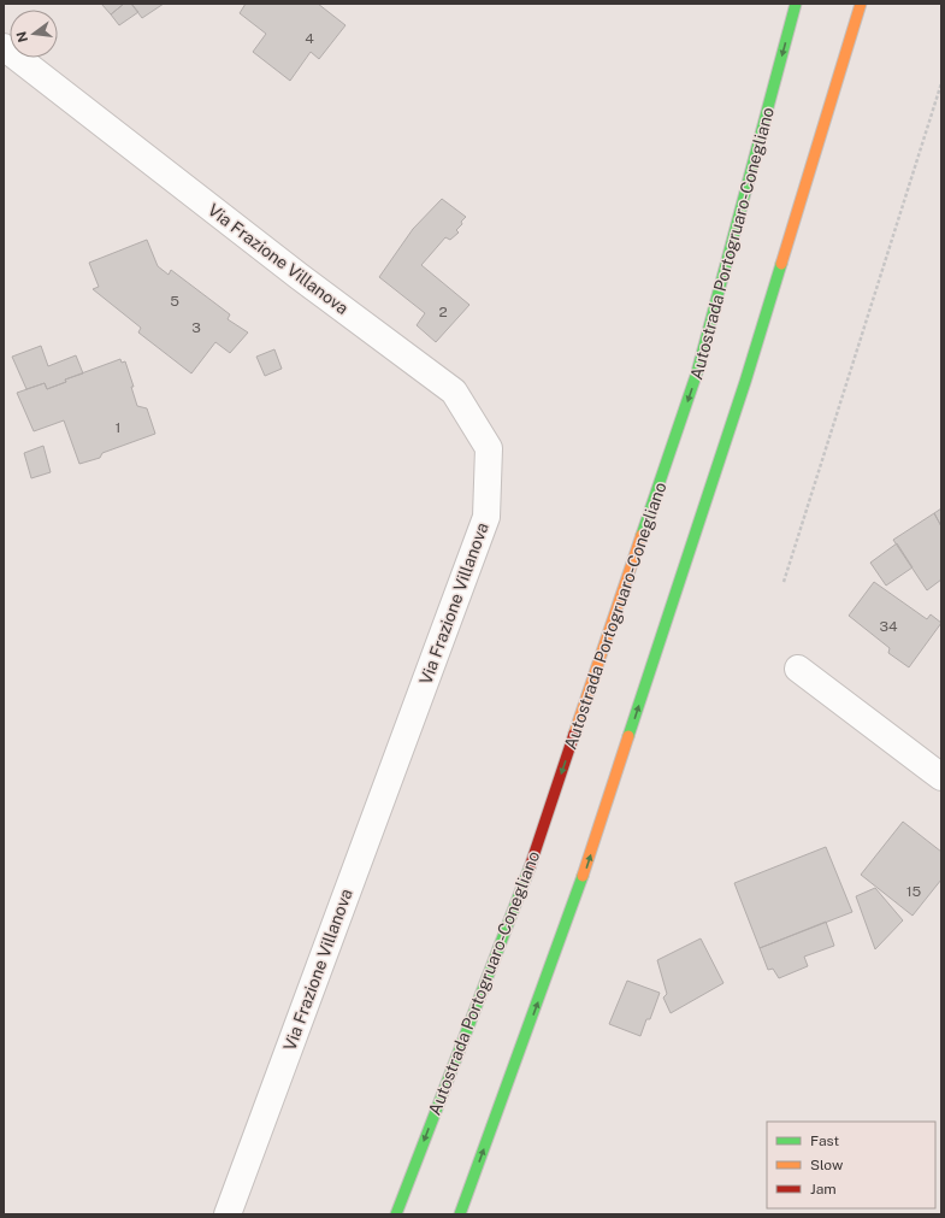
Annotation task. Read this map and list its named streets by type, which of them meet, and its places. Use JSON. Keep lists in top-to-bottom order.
{
  "streets": {
    "highway": ["Autostrada Portogruaro-Conegliano"],
    "street": ["Via Frazione Villanova"]
  },
  "house_numbers": [
    "4",
    "5",
    "2",
    "3",
    "1",
    "34",
    "15"
  ],
  "legend": ["Fast", "Slow", "Jam"],
  "north": "left"
}
